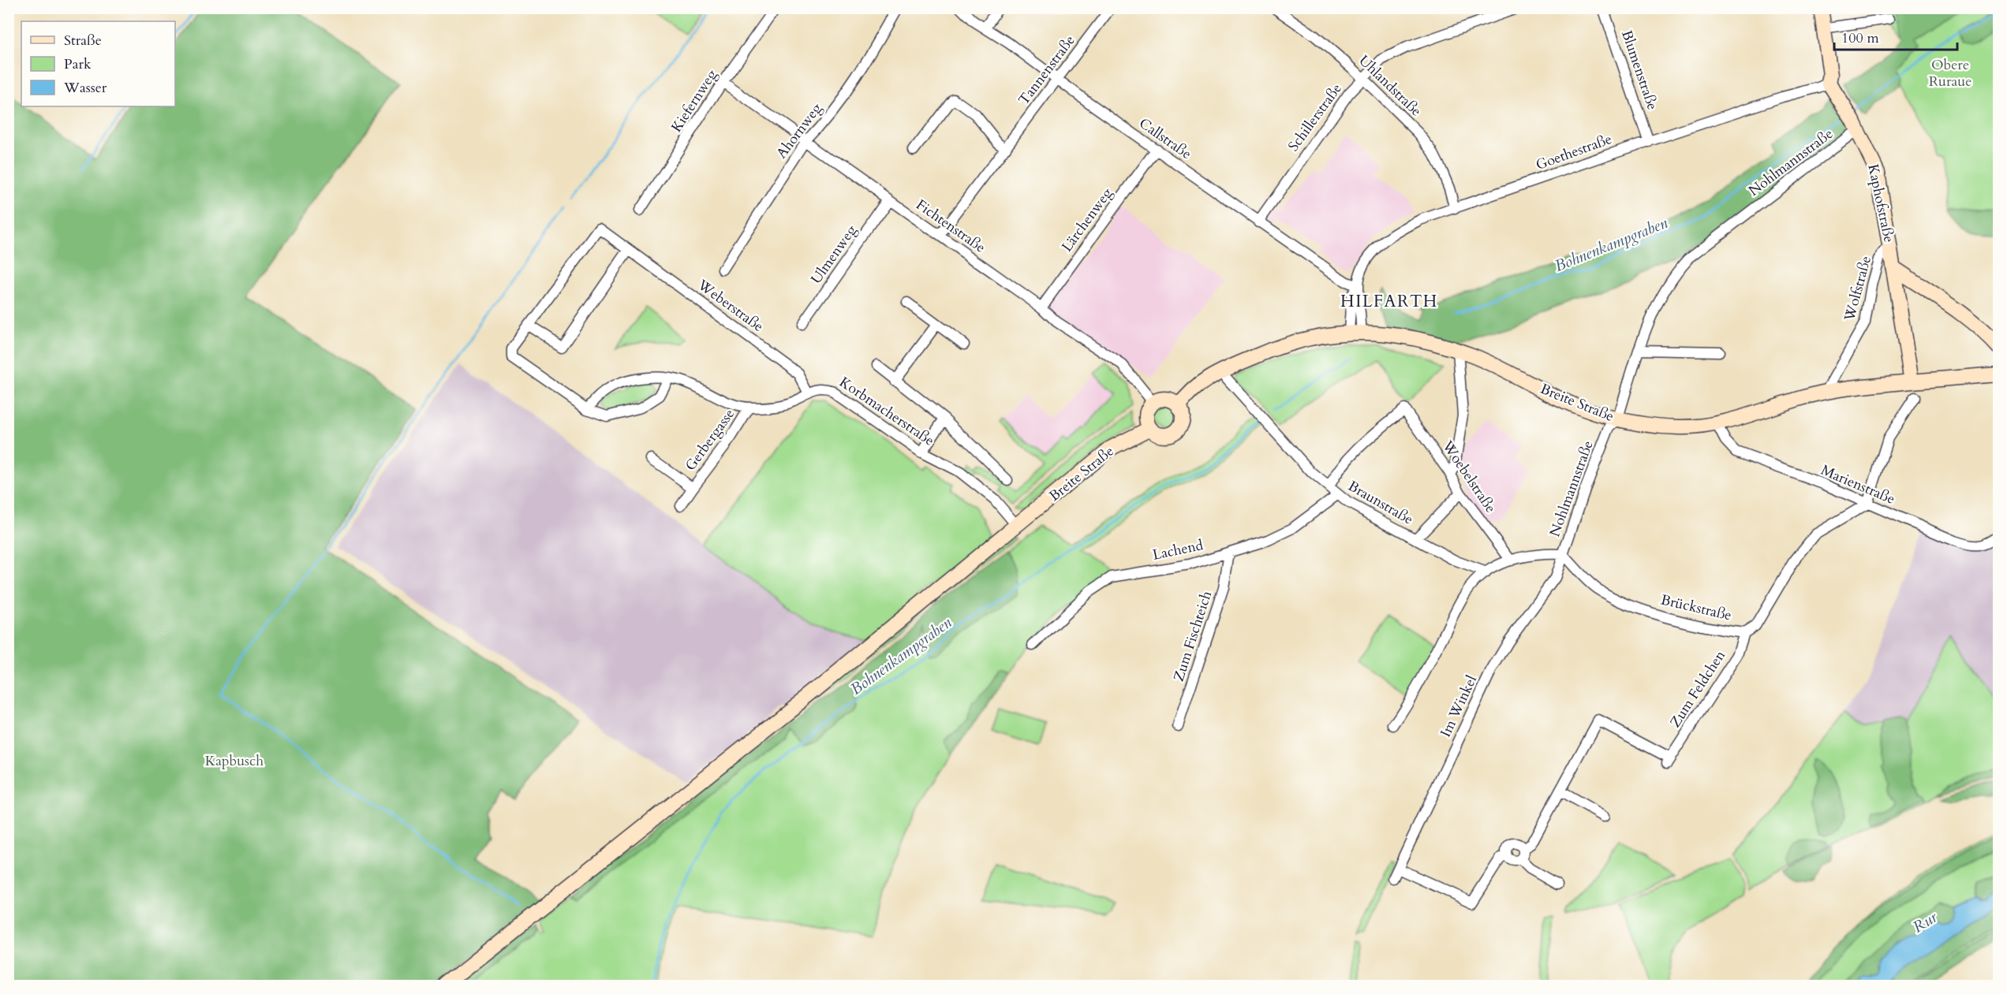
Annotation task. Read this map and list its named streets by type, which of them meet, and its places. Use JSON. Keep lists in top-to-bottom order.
{
  "streets": {
    "main road": ["Kaphofstraße", "Breite Straße"],
    "street": [
      "Tannenstraße",
      "Blumenstraße",
      "Uhlandstraße",
      "Kiefernweg",
      "Schillerstraße",
      "Ahornweg",
      "Callstraße",
      "Goethestraße",
      "Nohlmannstraße",
      "Lärchenweg",
      "Fichtenstraße",
      "Ulmenweg",
      "Wolfstraße",
      "Weberstraße",
      "Korbmacherstraße",
      "Gerbergasse",
      "Woebelstraße",
      "Marienstraße",
      "Braunstraße",
      "Lachend",
      "Brückstraße",
      "Zum Fischteich",
      "Zum Feldchen",
      "Im Winkel"
    ]
  },
  "crossings": [
    ["Tannenstraße", "Callstraße"],
    ["Tannenstraße", "Fichtenstraße"],
    ["Blumenstraße", "Goethestraße"],
    ["Uhlandstraße", "Schillerstraße"],
    ["Uhlandstraße", "Goethestraße"],
    ["Kiefernweg", "Fichtenstraße"],
    ["Schillerstraße", "Callstraße"],
    ["Ahornweg", "Fichtenstraße"],
    ["Callstraße", "Goethestraße"],
    ["Callstraße", "Lärchenweg"],
    ["Goethestraße", "Kaphofstraße"],
    ["Goethestraße", "Breite Straße"],
    ["Nohlmannstraße", "Kaphofstraße"],
    ["Nohlmannstraße", "Breite Straße"],
    ["Nohlmannstraße", "Woebelstraße"],
    ["Nohlmannstraße", "Braunstraße"],
    ["Nohlmannstraße", "Brückstraße"],
    ["Nohlmannstraße", "Im Winkel"],
    ["Kaphofstraße", "Wolfstraße"],
    ["Kaphofstraße", "Breite Straße"],
    ["Lärchenweg", "Fichtenstraße"],
    ["Fichtenstraße", "Ulmenweg"],
    ["Fichtenstraße", "Breite Straße"],
    ["Wolfstraße", "Breite Straße"],
    ["Weberstraße", "Korbmacherstraße"],
    ["Breite Straße", "Korbmacherstraße"],
    ["Breite Straße", "Marienstraße"],
    ["Breite Straße", "Braunstraße"],
    ["Korbmacherstraße", "Gerbergasse"],
    ["Woebelstraße", "Braunstraße"],
    ["Marienstraße", "Brückstraße"],
    ["Braunstraße", "Lachend"],
    ["Lachend", "Zum Fischteich"],
    ["Brückstraße", "Zum Feldchen"],
    ["Brückstraße", "Im Winkel"],
    ["Zum Feldchen", "Im Winkel"]
  ],
  "districts": ["HILFARTH"],
  "water": ["Bohnenkampgraben", "Rur"],
  "parks": ["Obere Ruraue", "Kapbusch"],
  "legend": ["Straße", "Park", "Wasser"],
  "scale_bar": "100 m"
}
